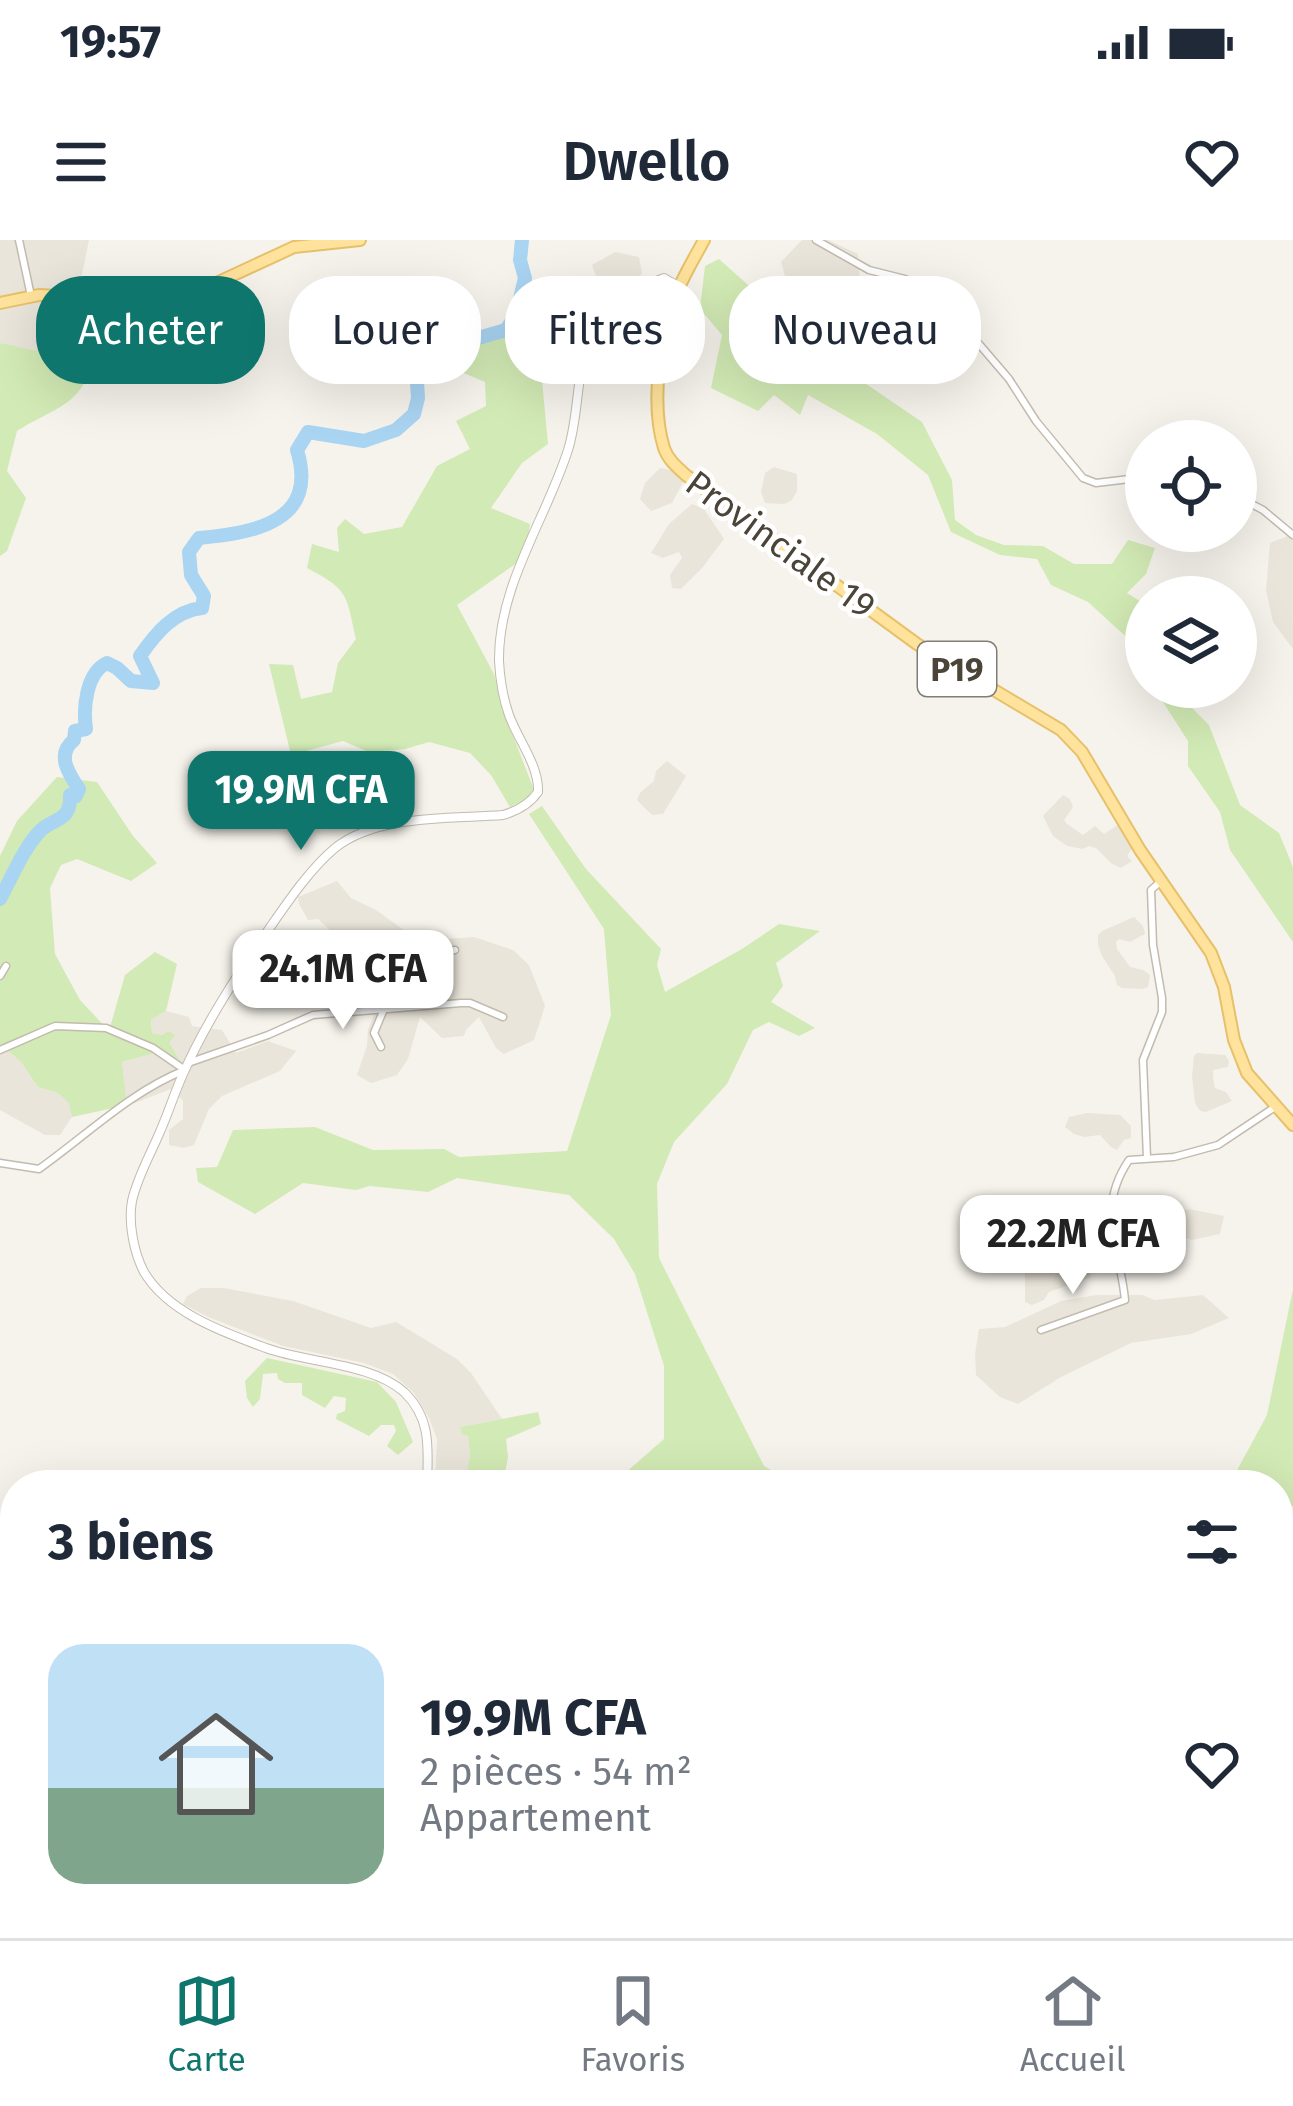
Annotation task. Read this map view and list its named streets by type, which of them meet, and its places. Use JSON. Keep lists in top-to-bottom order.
{
  "streets": {
    "main road": ["Provinciale 19", "P19"]
  },
  "page": {
    "status": "19:57",
    "header": "Dwello",
    "chip": [
      "Acheter",
      "Louer",
      "Filtres",
      "Nouveau"
    ],
    "price": ["19.9M CFA", "24.1M CFA", "22.2M CFA"],
    "heading": "3 biens",
    "list": [
      {
        "name": "19.9M CFA",
        "note": "2 pièces · 54 m² · Appartement"
      }
    ],
    "tabs": ["Carte", "Favoris", "Accueil"]
  }
}
